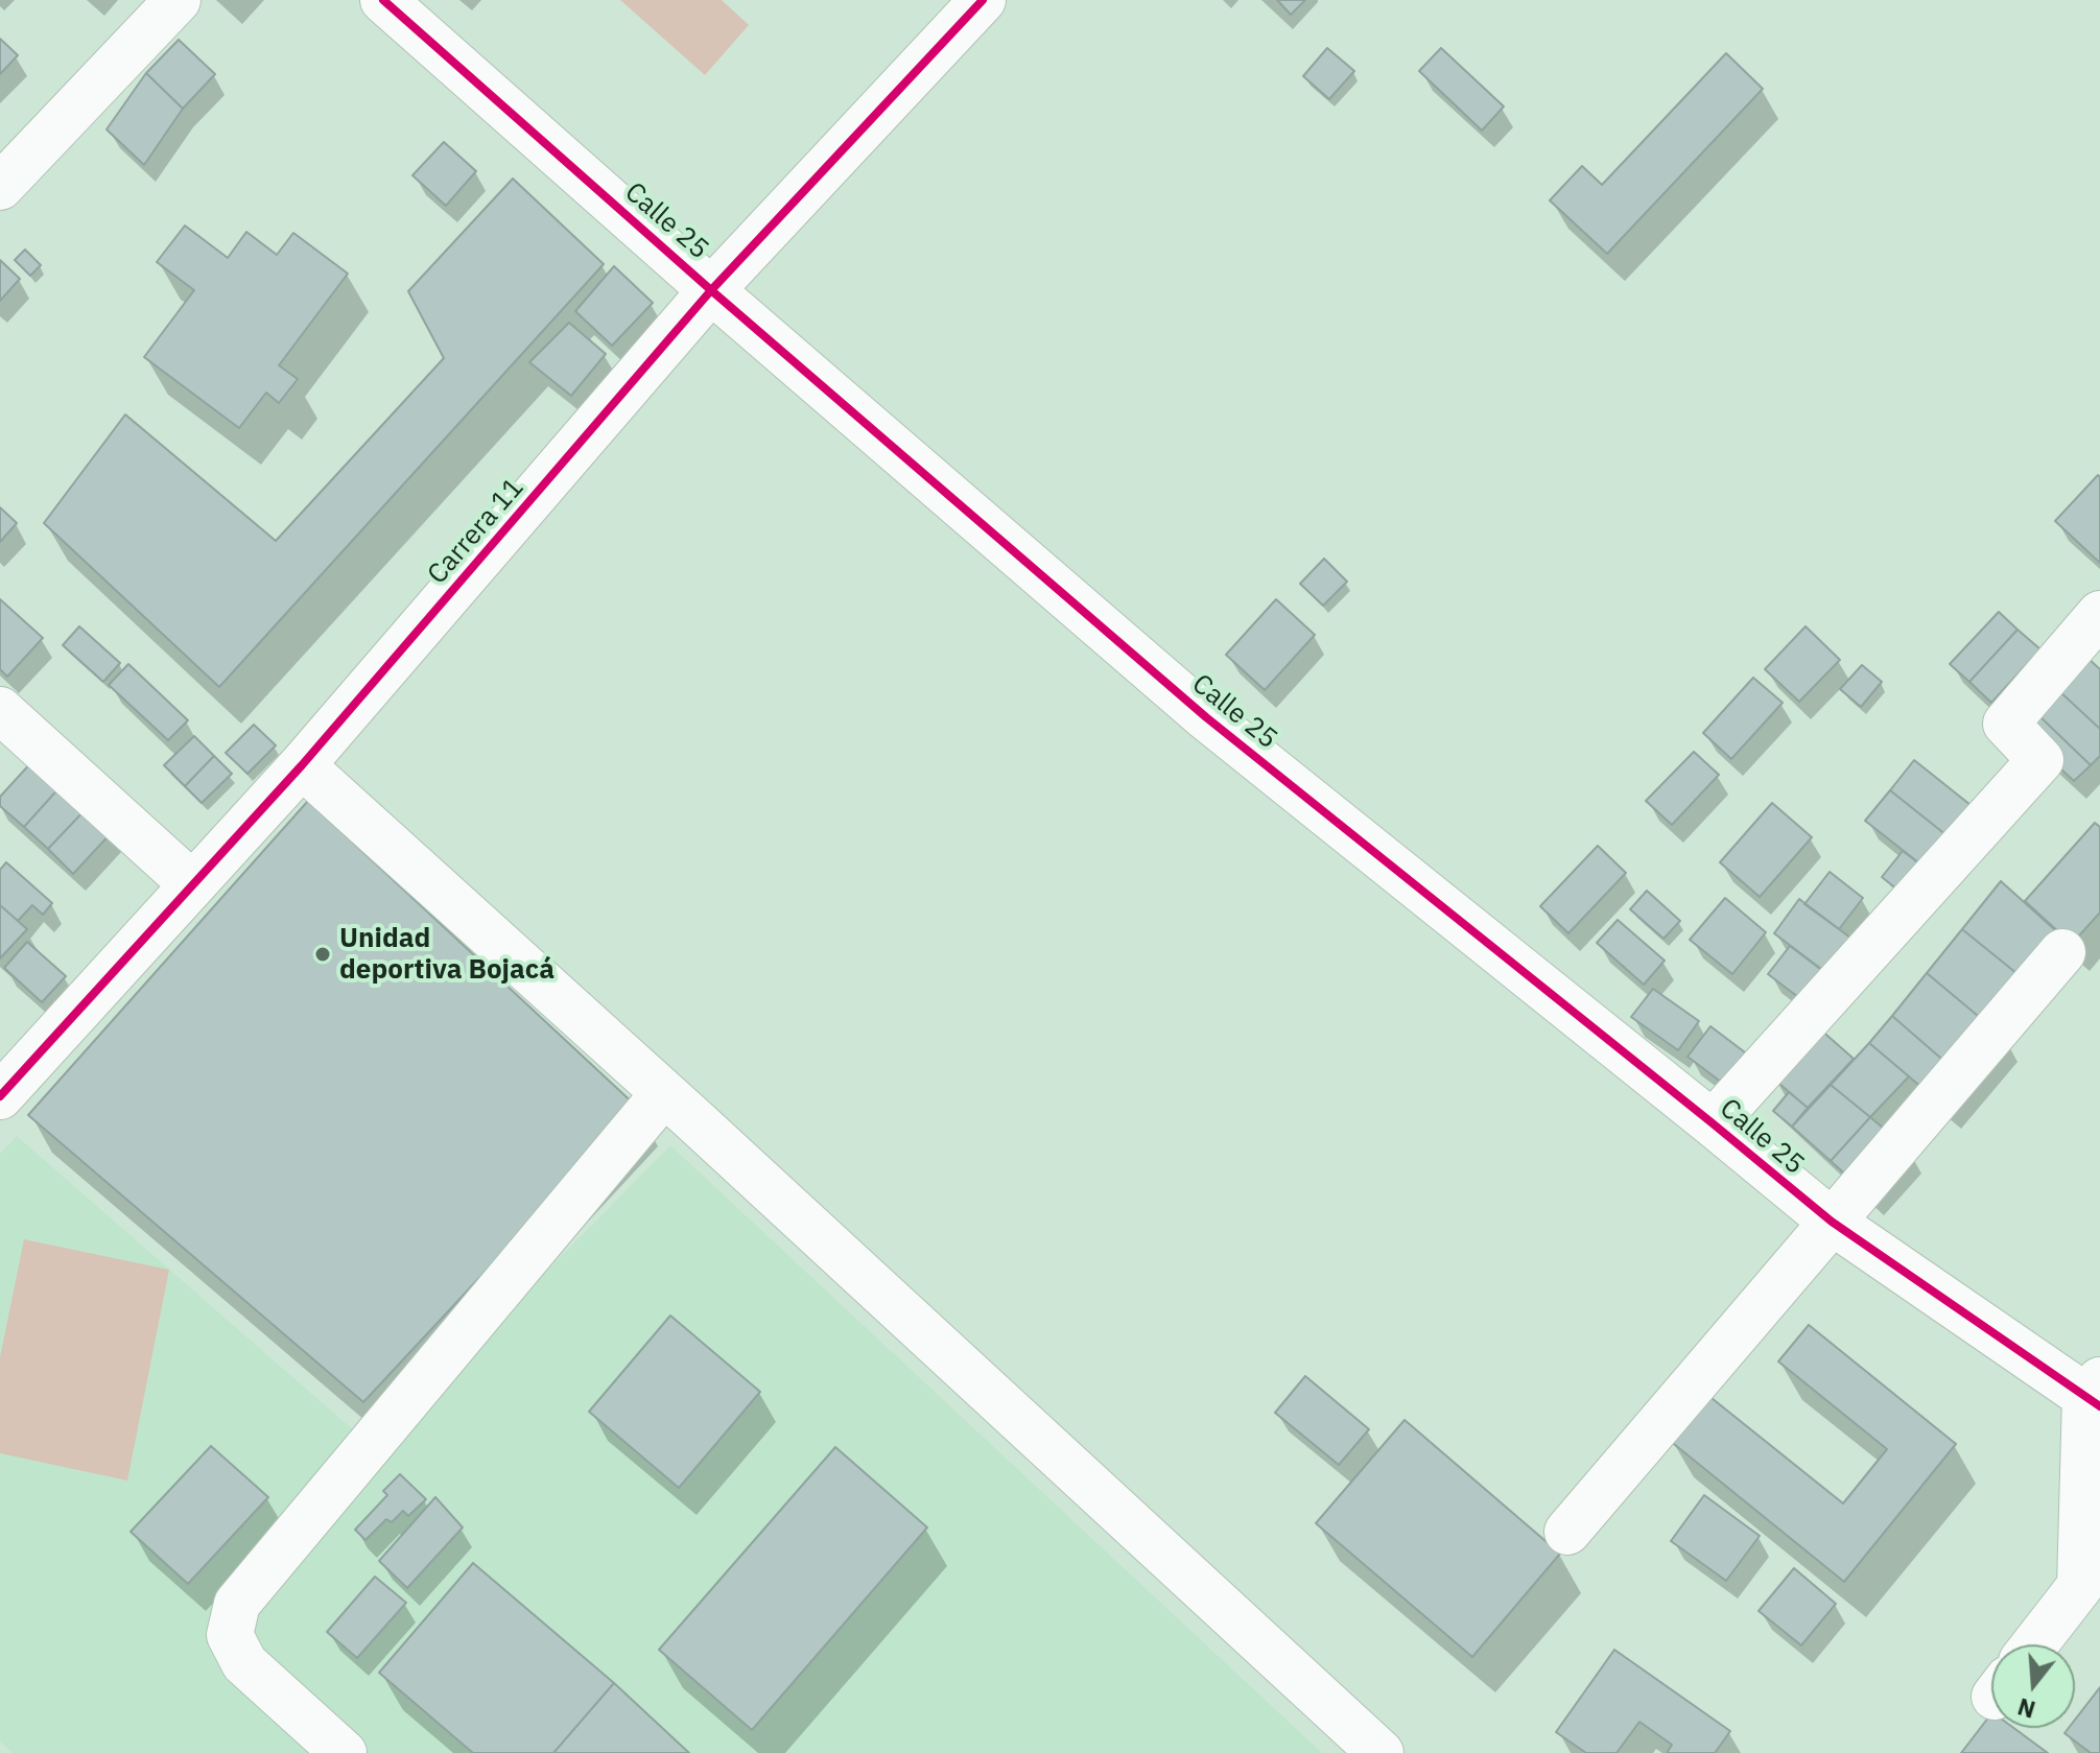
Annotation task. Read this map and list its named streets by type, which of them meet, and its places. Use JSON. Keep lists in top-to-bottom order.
{
  "streets": {
    "street": ["Calle 25", "Carrera 11"]
  },
  "crossings": [
    ["Calle 25", "Carrera 11"]
  ],
  "places": ["Unidad deportiva Bojacá"],
  "north": "bottom"
}
